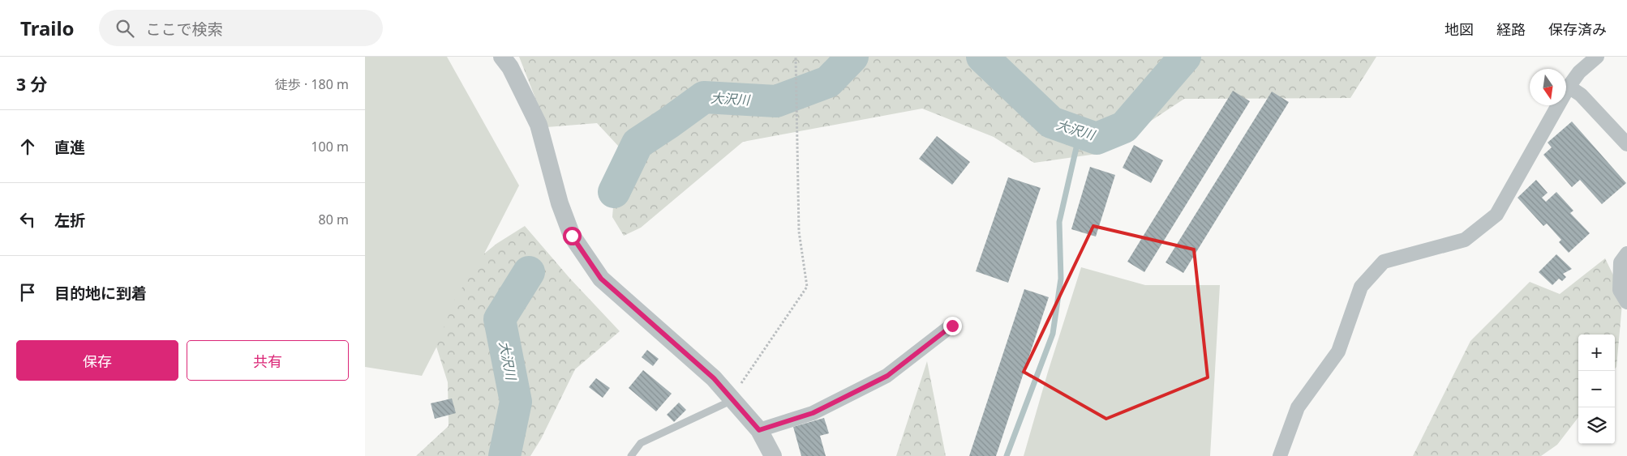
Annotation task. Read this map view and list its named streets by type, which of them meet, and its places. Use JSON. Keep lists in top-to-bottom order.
{
  "water": ["大沢川"],
  "north": "bottom",
  "page": {
    "header": "Trailo",
    "search": "ここで検索",
    "nav": ["地図", "経路", "保存済み"],
    "heading": ["3 分", "徒歩 · 180 m"],
    "list": [
      ["直進", "100 m"],
      ["左折", "80 m"],
      "目的地に到着"
    ],
    "buttons": ["保存", "共有"],
    "map_buttons": ["+", "−"]
  }
}
